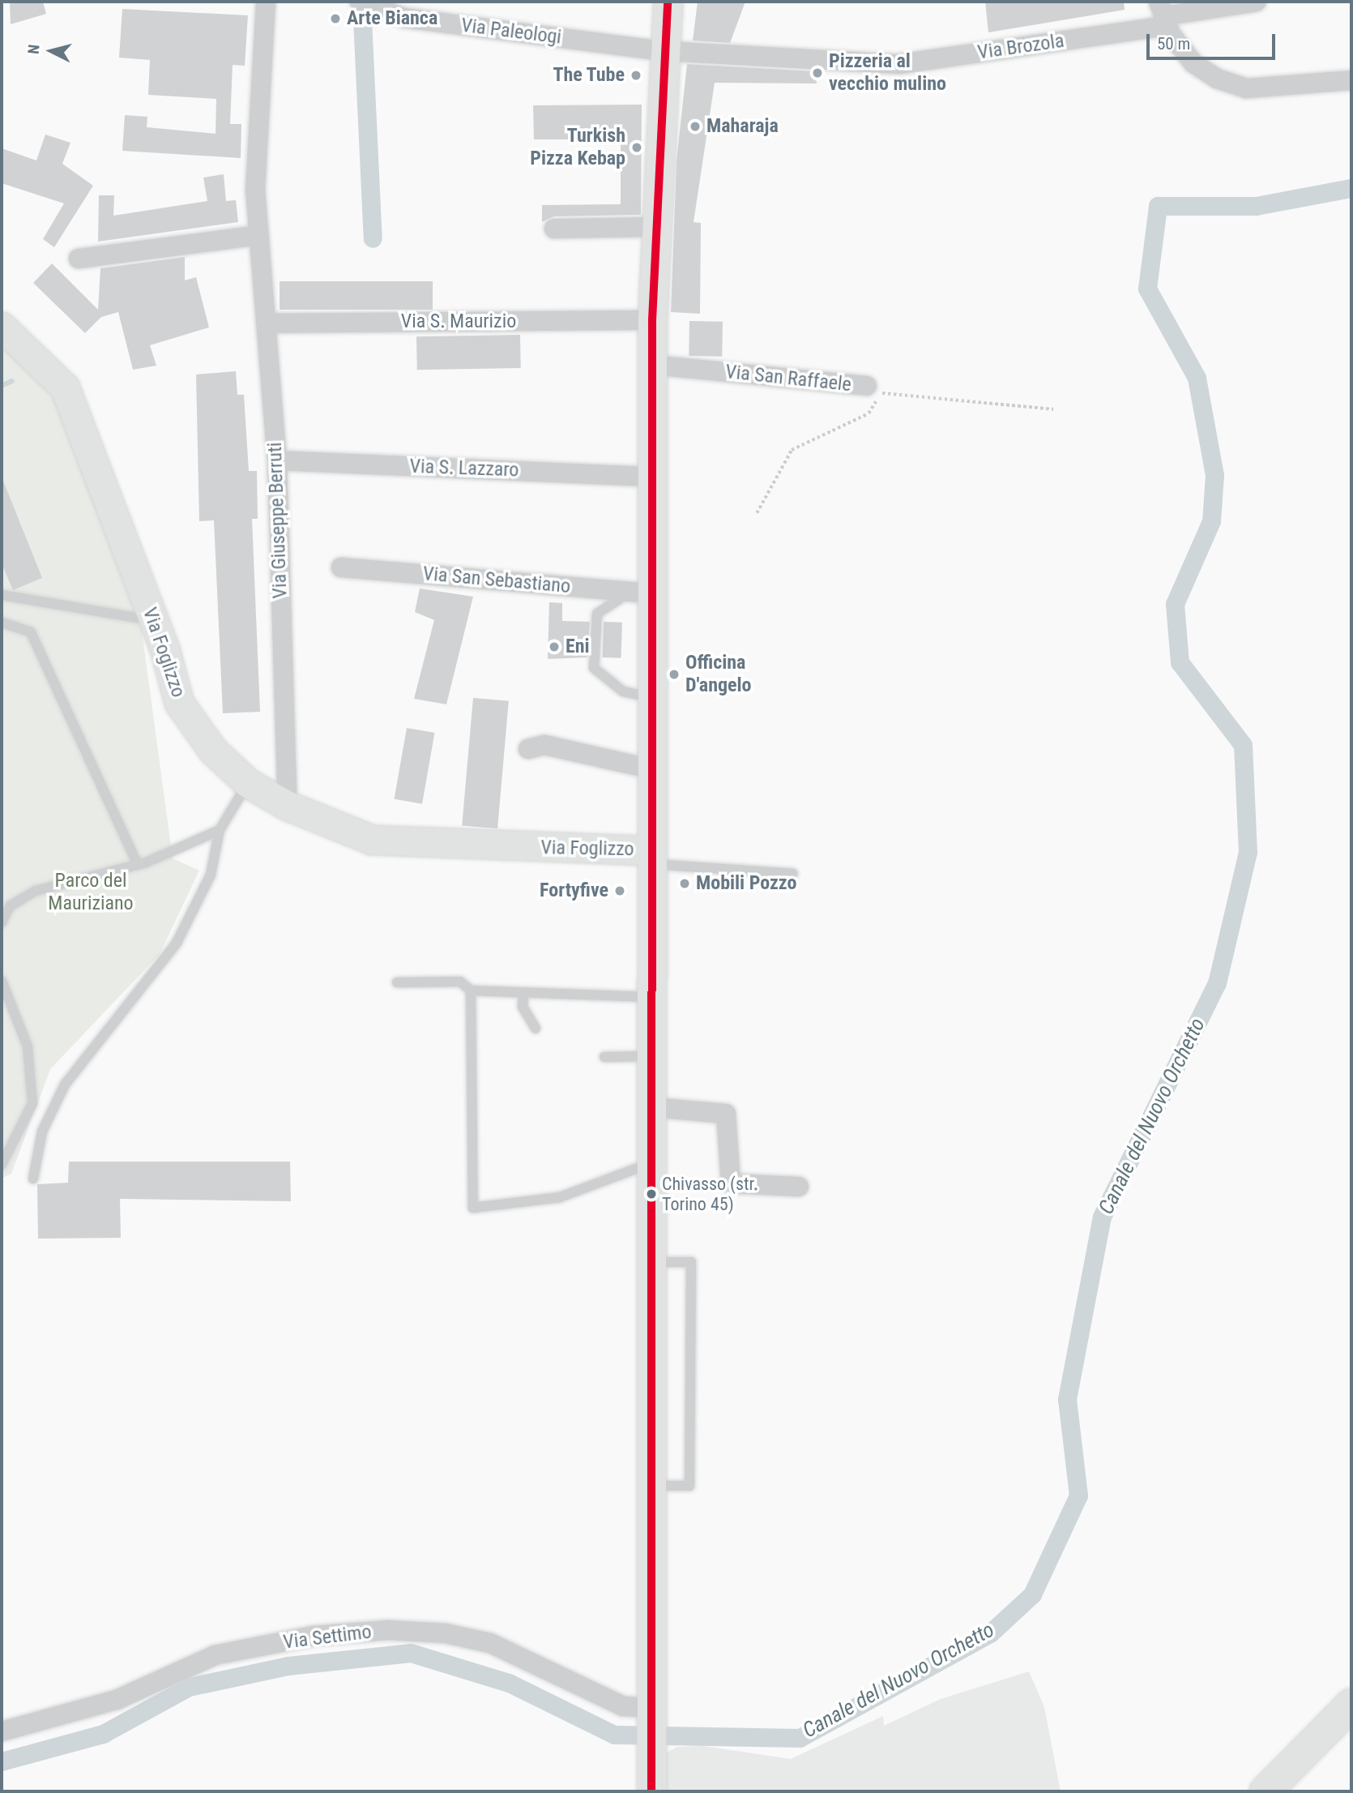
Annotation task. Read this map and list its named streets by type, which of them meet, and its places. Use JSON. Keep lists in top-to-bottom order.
{
  "streets": {
    "main road": ["Via Foglizzo"],
    "street": [
      "Via Paleologi",
      "Via Brozola",
      "Via S. Maurizio",
      "Via San Raffaele",
      "Via S. Lazzaro",
      "Via Giuseppe Berruti",
      "Via San Sebastiano",
      "Via Settimo"
    ]
  },
  "crossings": [
    ["Via Paleologi", "Via Brozola"],
    ["Via S. Maurizio", "Via Giuseppe Berruti"],
    ["Via S. Lazzaro", "Via Giuseppe Berruti"],
    ["Via Giuseppe Berruti", "Via Foglizzo"]
  ],
  "water": ["Canale del Nuovo Orchetto"],
  "parks": ["Parco del Mauriziano"],
  "places": [
    "Arte Bianca",
    "Pizzeria al vecchio mulino",
    "The Tube",
    "Maharaja",
    "Turkish Pizza Kebap",
    "Eni",
    "Officina D'angelo",
    "Mobili Pozzo",
    "Fortyfive",
    "Chivasso (str. Torino 45)"
  ],
  "scale_bar": "50 m",
  "north": "left"
}
